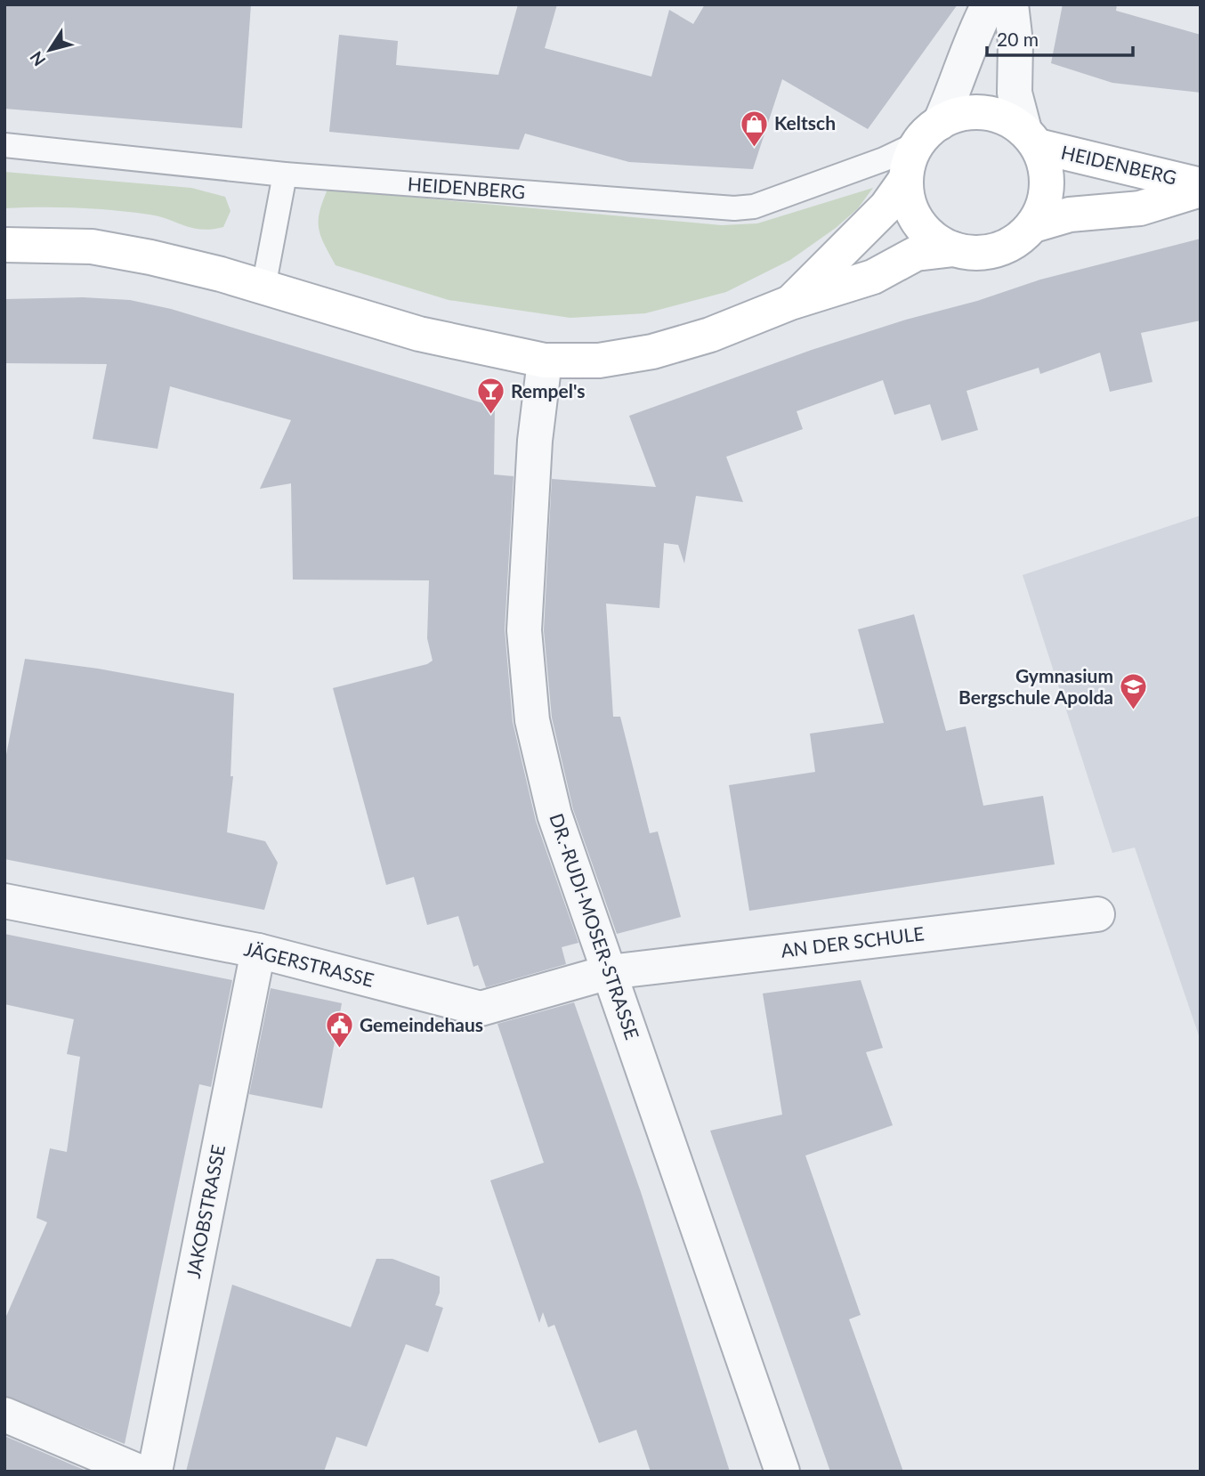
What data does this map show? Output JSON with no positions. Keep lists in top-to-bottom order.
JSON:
{
  "streets": {
    "main road": ["HEIDENBERG"],
    "street": [
      "DR.-RUDI-MOSER-STRASSE",
      "AN DER SCHULE",
      "JÄGERSTRASSE",
      "JAKOBSTRASSE"
    ]
  },
  "crossings": [
    ["DR.-RUDI-MOSER-STRASSE", "AN DER SCHULE"],
    ["DR.-RUDI-MOSER-STRASSE", "JÄGERSTRASSE"],
    ["AN DER SCHULE", "JÄGERSTRASSE"],
    ["JÄGERSTRASSE", "JAKOBSTRASSE"]
  ],
  "places": {
    "shop": ["Keltsch"],
    "bar": ["Rempel's"],
    "school or university": ["Gymnasium Bergschule Apolda"],
    "public building": ["Gemeindehaus"]
  },
  "scale_bar": "20 m",
  "north": "bottom left"
}
